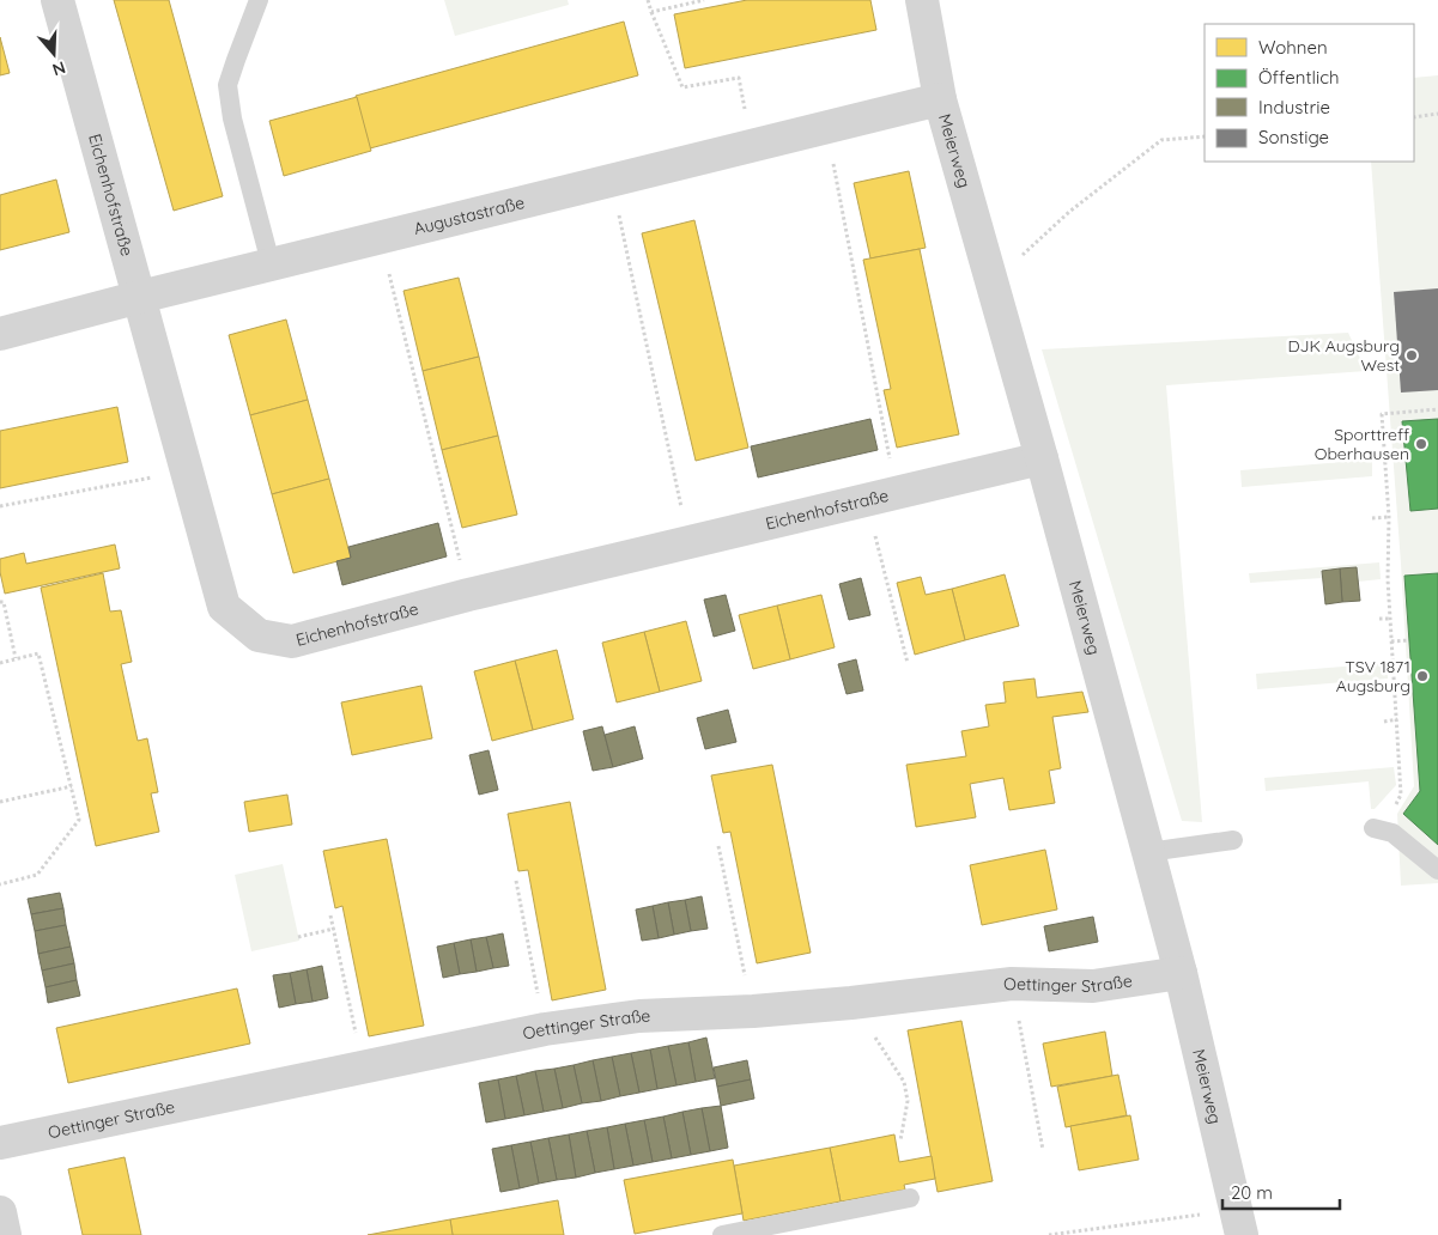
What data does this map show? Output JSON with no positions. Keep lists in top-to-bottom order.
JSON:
{
  "streets": {
    "street": [
      "Meierweg",
      "Eichenhofstraße",
      "Augustastraße",
      "Oettinger Straße"
    ]
  },
  "crossings": [
    ["Meierweg", "Eichenhofstraße"],
    ["Meierweg", "Augustastraße"],
    ["Meierweg", "Oettinger Straße"],
    ["Eichenhofstraße", "Augustastraße"]
  ],
  "places": ["DJK Augsburg West", "Sporttreff Oberhausen", "TSV 1871 Augsburg"],
  "legend": [
    "Wohnen",
    "Öffentlich",
    "Industrie",
    "Sonstige"
  ],
  "scale_bar": "20 m",
  "north": "bottom"
}
